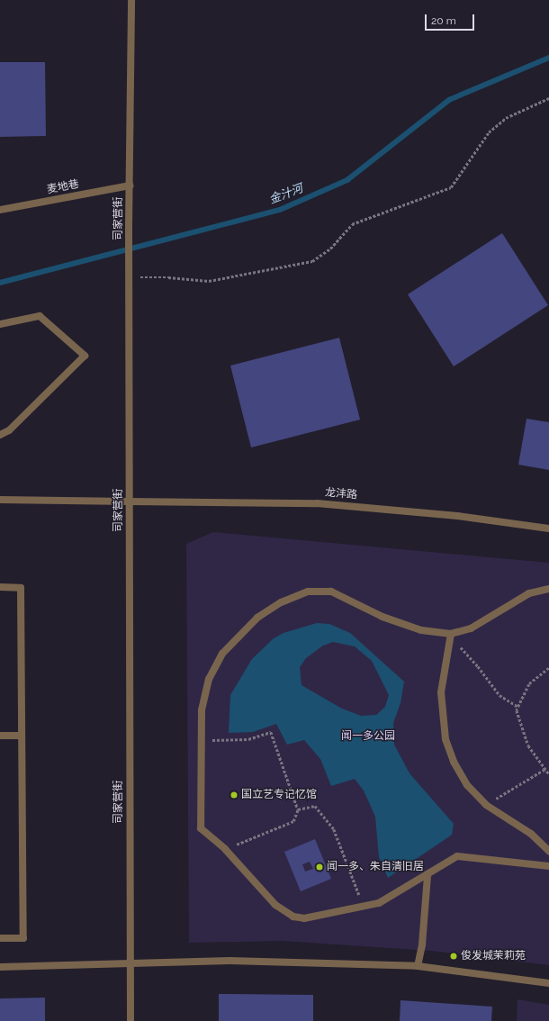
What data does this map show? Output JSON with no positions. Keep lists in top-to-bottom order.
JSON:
{
  "streets": {
    "street": ["麦地巷", "司家营街", "龙沣路"]
  },
  "crossings": [
    ["麦地巷", "司家营街"],
    ["司家营街", "龙沣路"]
  ],
  "water": ["金汁河"],
  "parks": ["闻一多公园"],
  "places": ["国立艺专记忆馆", "闻一多、朱自清旧居", "俊发城茉莉苑"],
  "scale_bar": "20 m"
}
